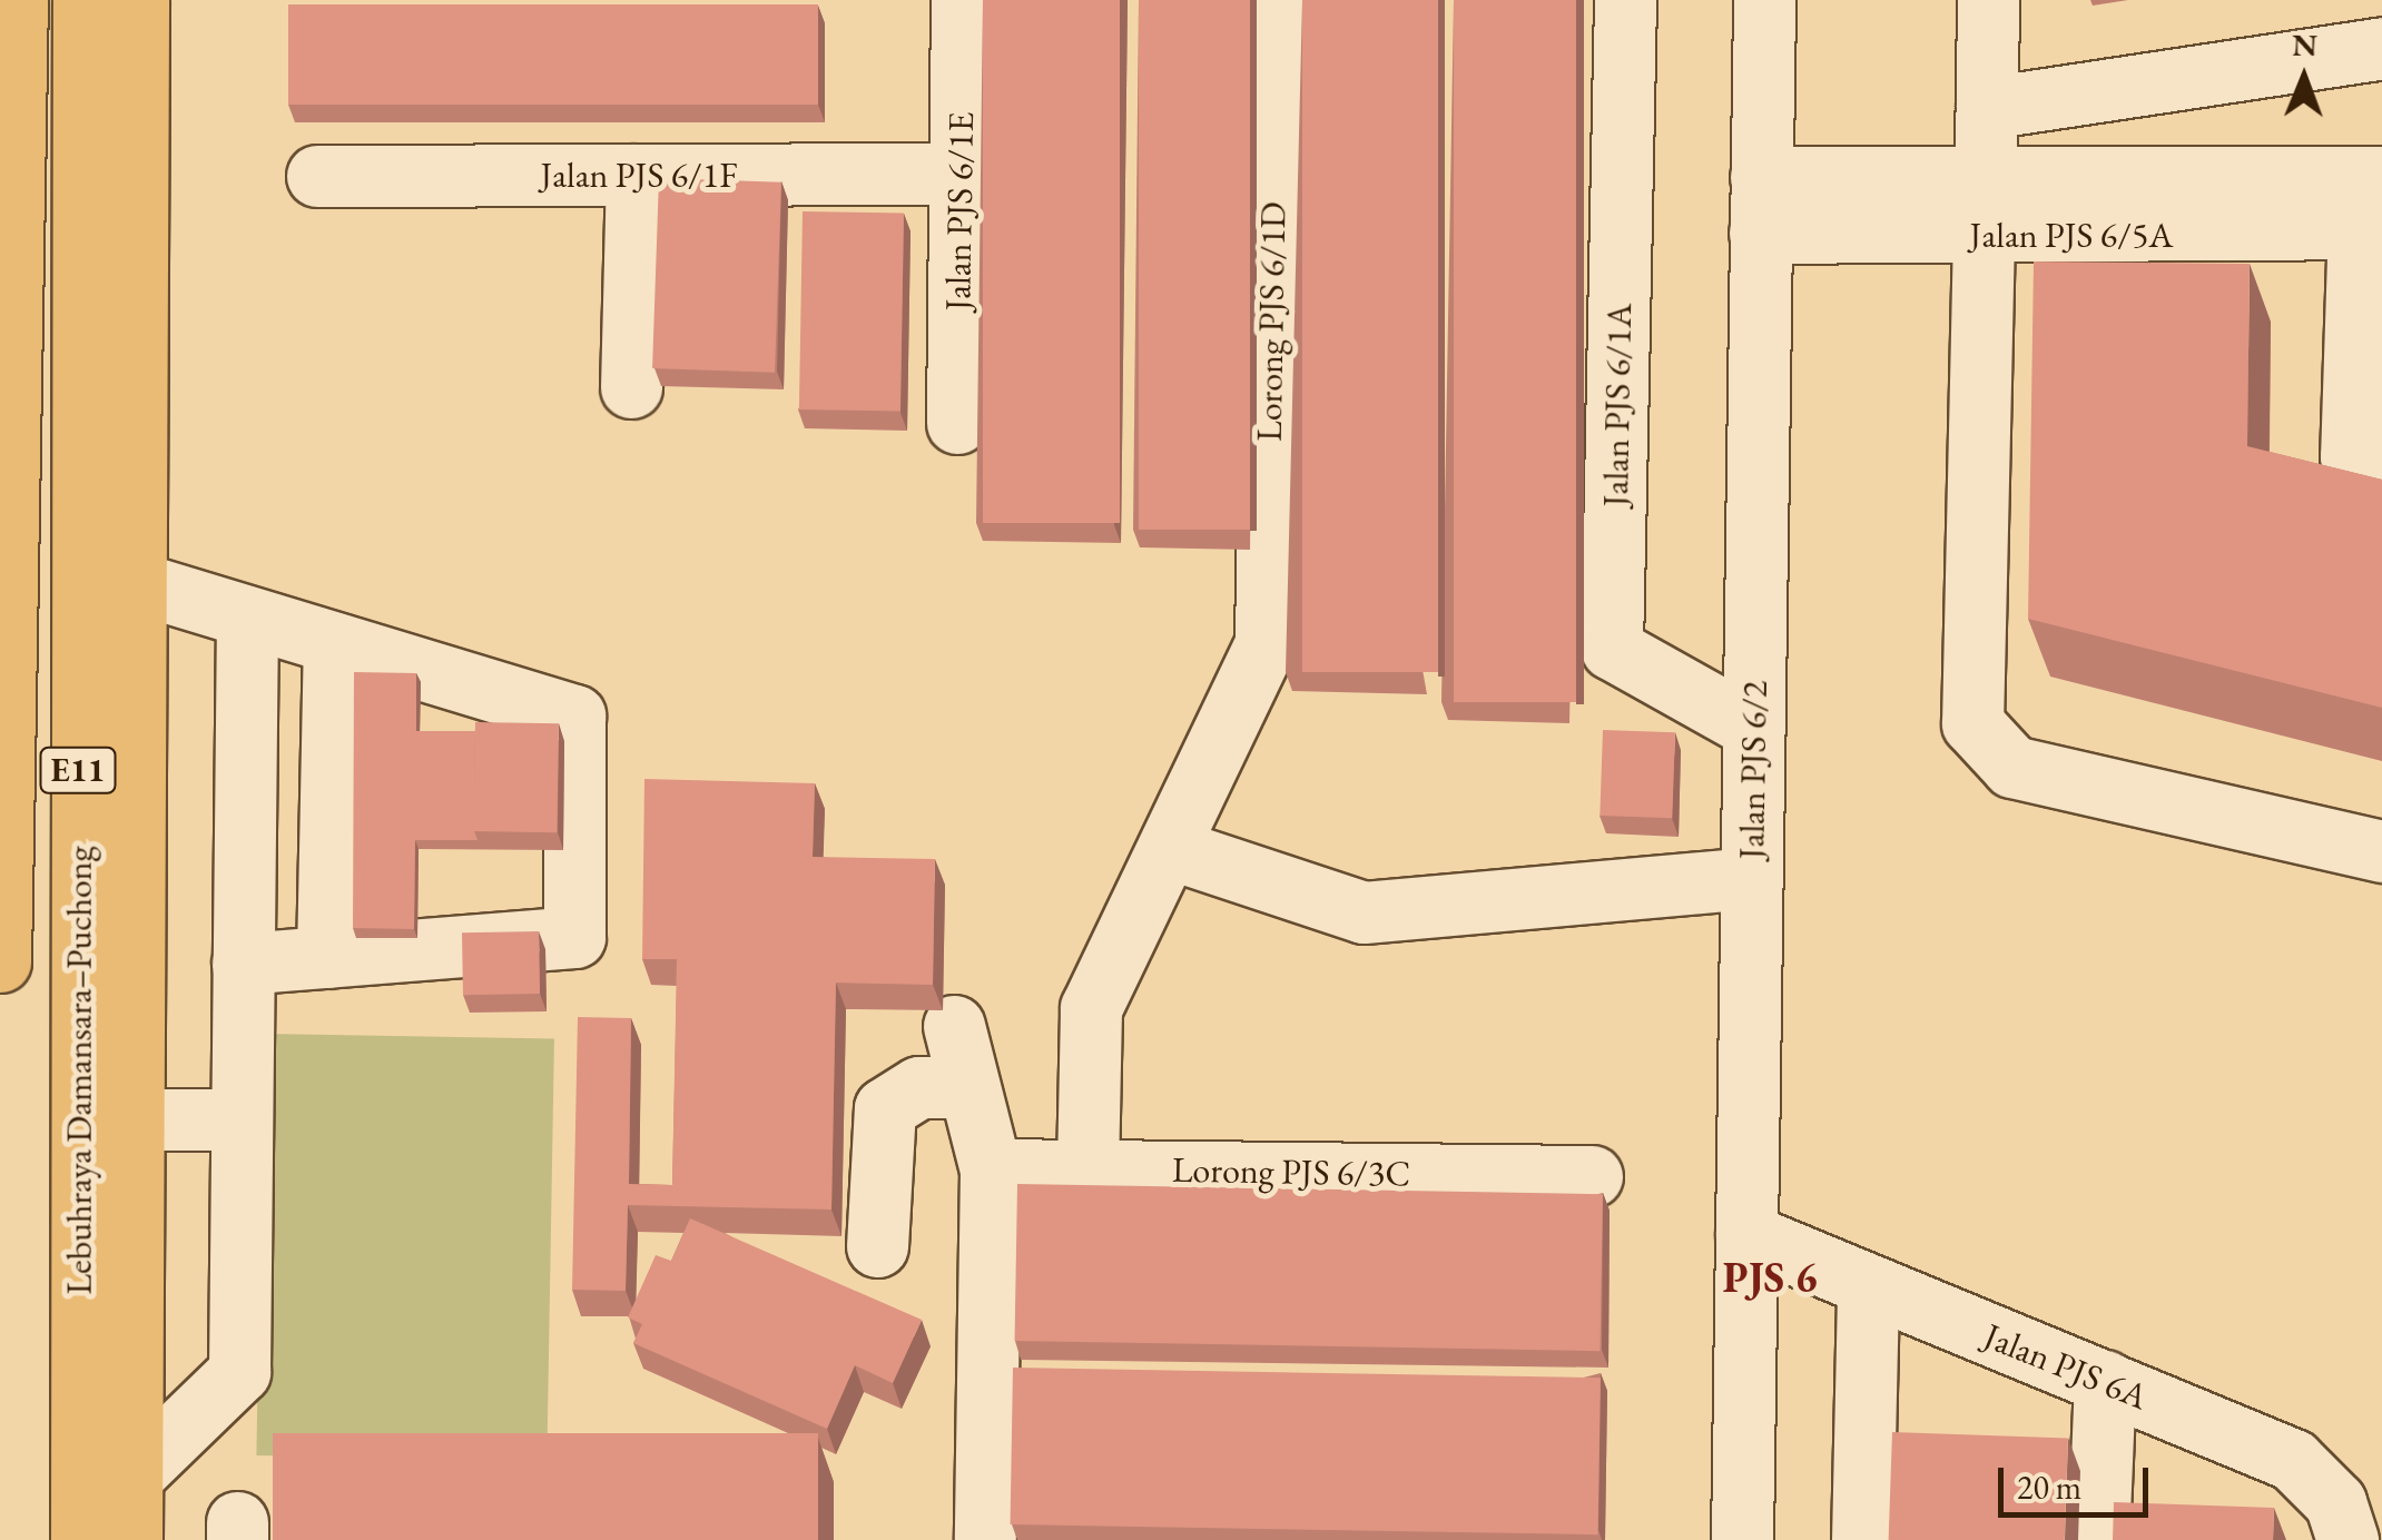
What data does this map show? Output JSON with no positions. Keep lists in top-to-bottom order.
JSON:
{
  "streets": {
    "highway": ["E11", "Lebuhraya Damansara–Puchong"],
    "street": [
      "Jalan PJS 6/1F",
      "Jalan PJS 6/1E",
      "Jalan PJS 6/5A",
      "Lorong PJS 6/1D",
      "Jalan PJS 6/1A",
      "Jalan PJS 6/2",
      "Lorong PJS 6/3C",
      "Jalan PJS 6A"
    ]
  },
  "crossings": [
    ["Jalan PJS 6/1F", "Jalan PJS 6/1E"],
    ["Jalan PJS 6/5A", "Jalan PJS 6/2"],
    ["Jalan PJS 6/1A", "Jalan PJS 6/2"],
    ["Jalan PJS 6/2", "Jalan PJS 6A"]
  ],
  "districts": ["PJS 6"],
  "scale_bar": "20 m",
  "north": "top"
}
